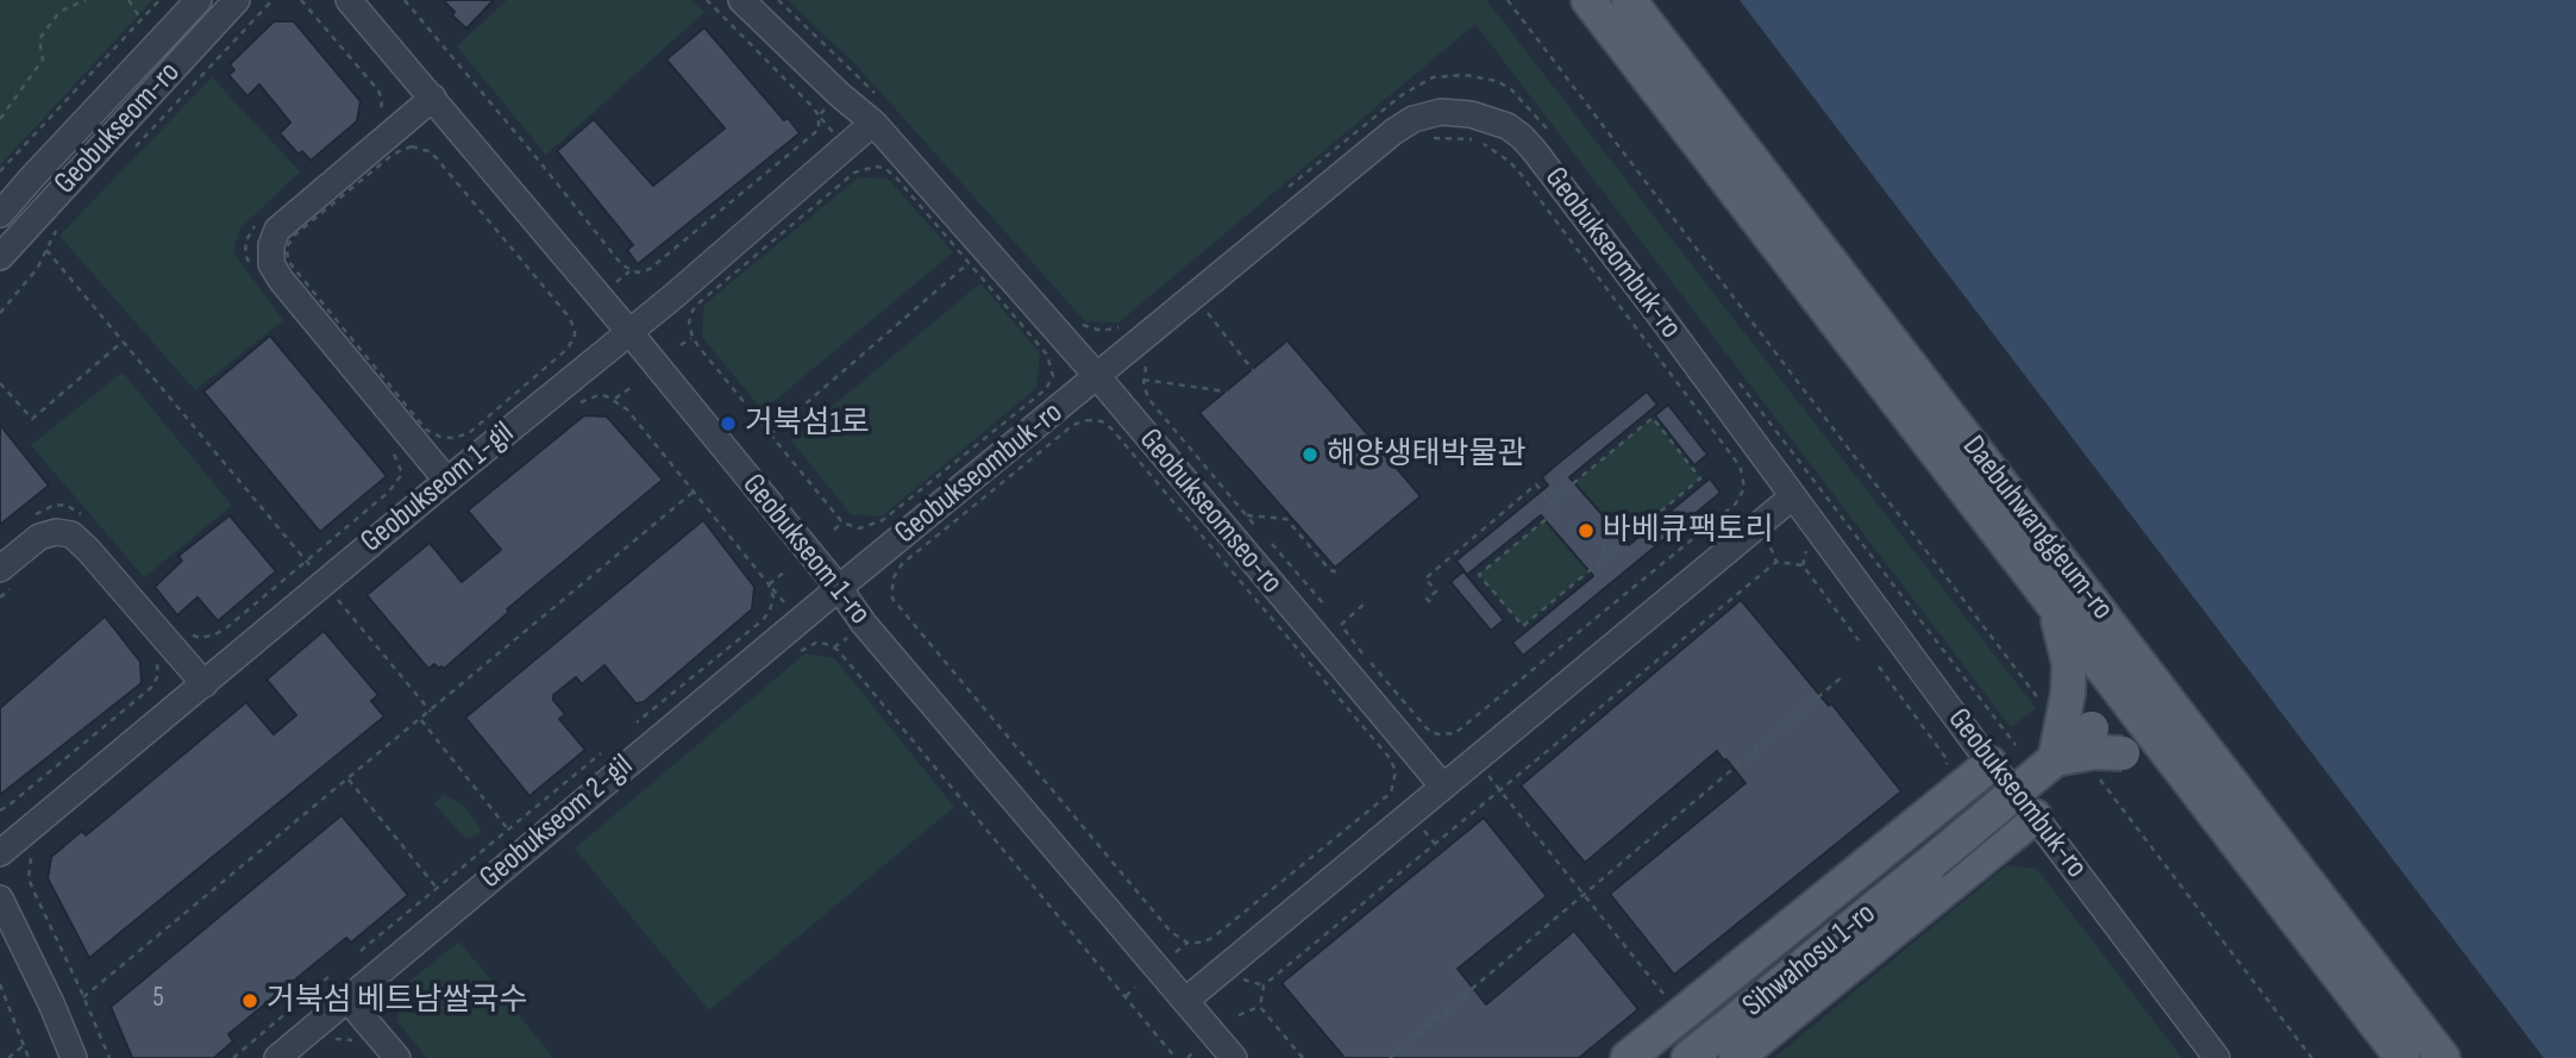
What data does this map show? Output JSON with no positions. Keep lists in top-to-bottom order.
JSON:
{
  "streets": {
    "main road": ["Daebuhwanggeum-ro", "Sihwahosu 1-ro"],
    "street": [
      "Geobukseom-ro",
      "Geobukseombuk-ro",
      "Geobukseom 1-gil",
      "Geobukseomseo-ro",
      "Geobukseom 1-ro",
      "Geobukseom 2-gil"
    ]
  },
  "crossings": [
    ["Geobukseombuk-ro", "Geobukseomseo-ro"],
    ["Geobukseombuk-ro", "Geobukseom 1-ro"],
    ["Geobukseombuk-ro", "Geobukseom 2-gil"],
    ["Geobukseom 1-gil", "Geobukseomseo-ro"],
    ["Geobukseom 1-gil", "Geobukseom 1-ro"],
    ["Daebuhwanggeum-ro", "Sihwahosu 1-ro"],
    ["Geobukseom 1-ro", "Geobukseom 2-gil"]
  ],
  "places": [
    "거북섬1로",
    "해양생태박물관",
    "바베큐팩토리",
    "거북섬 베트남쌀국수"
  ],
  "house_numbers": ["5"]
}
